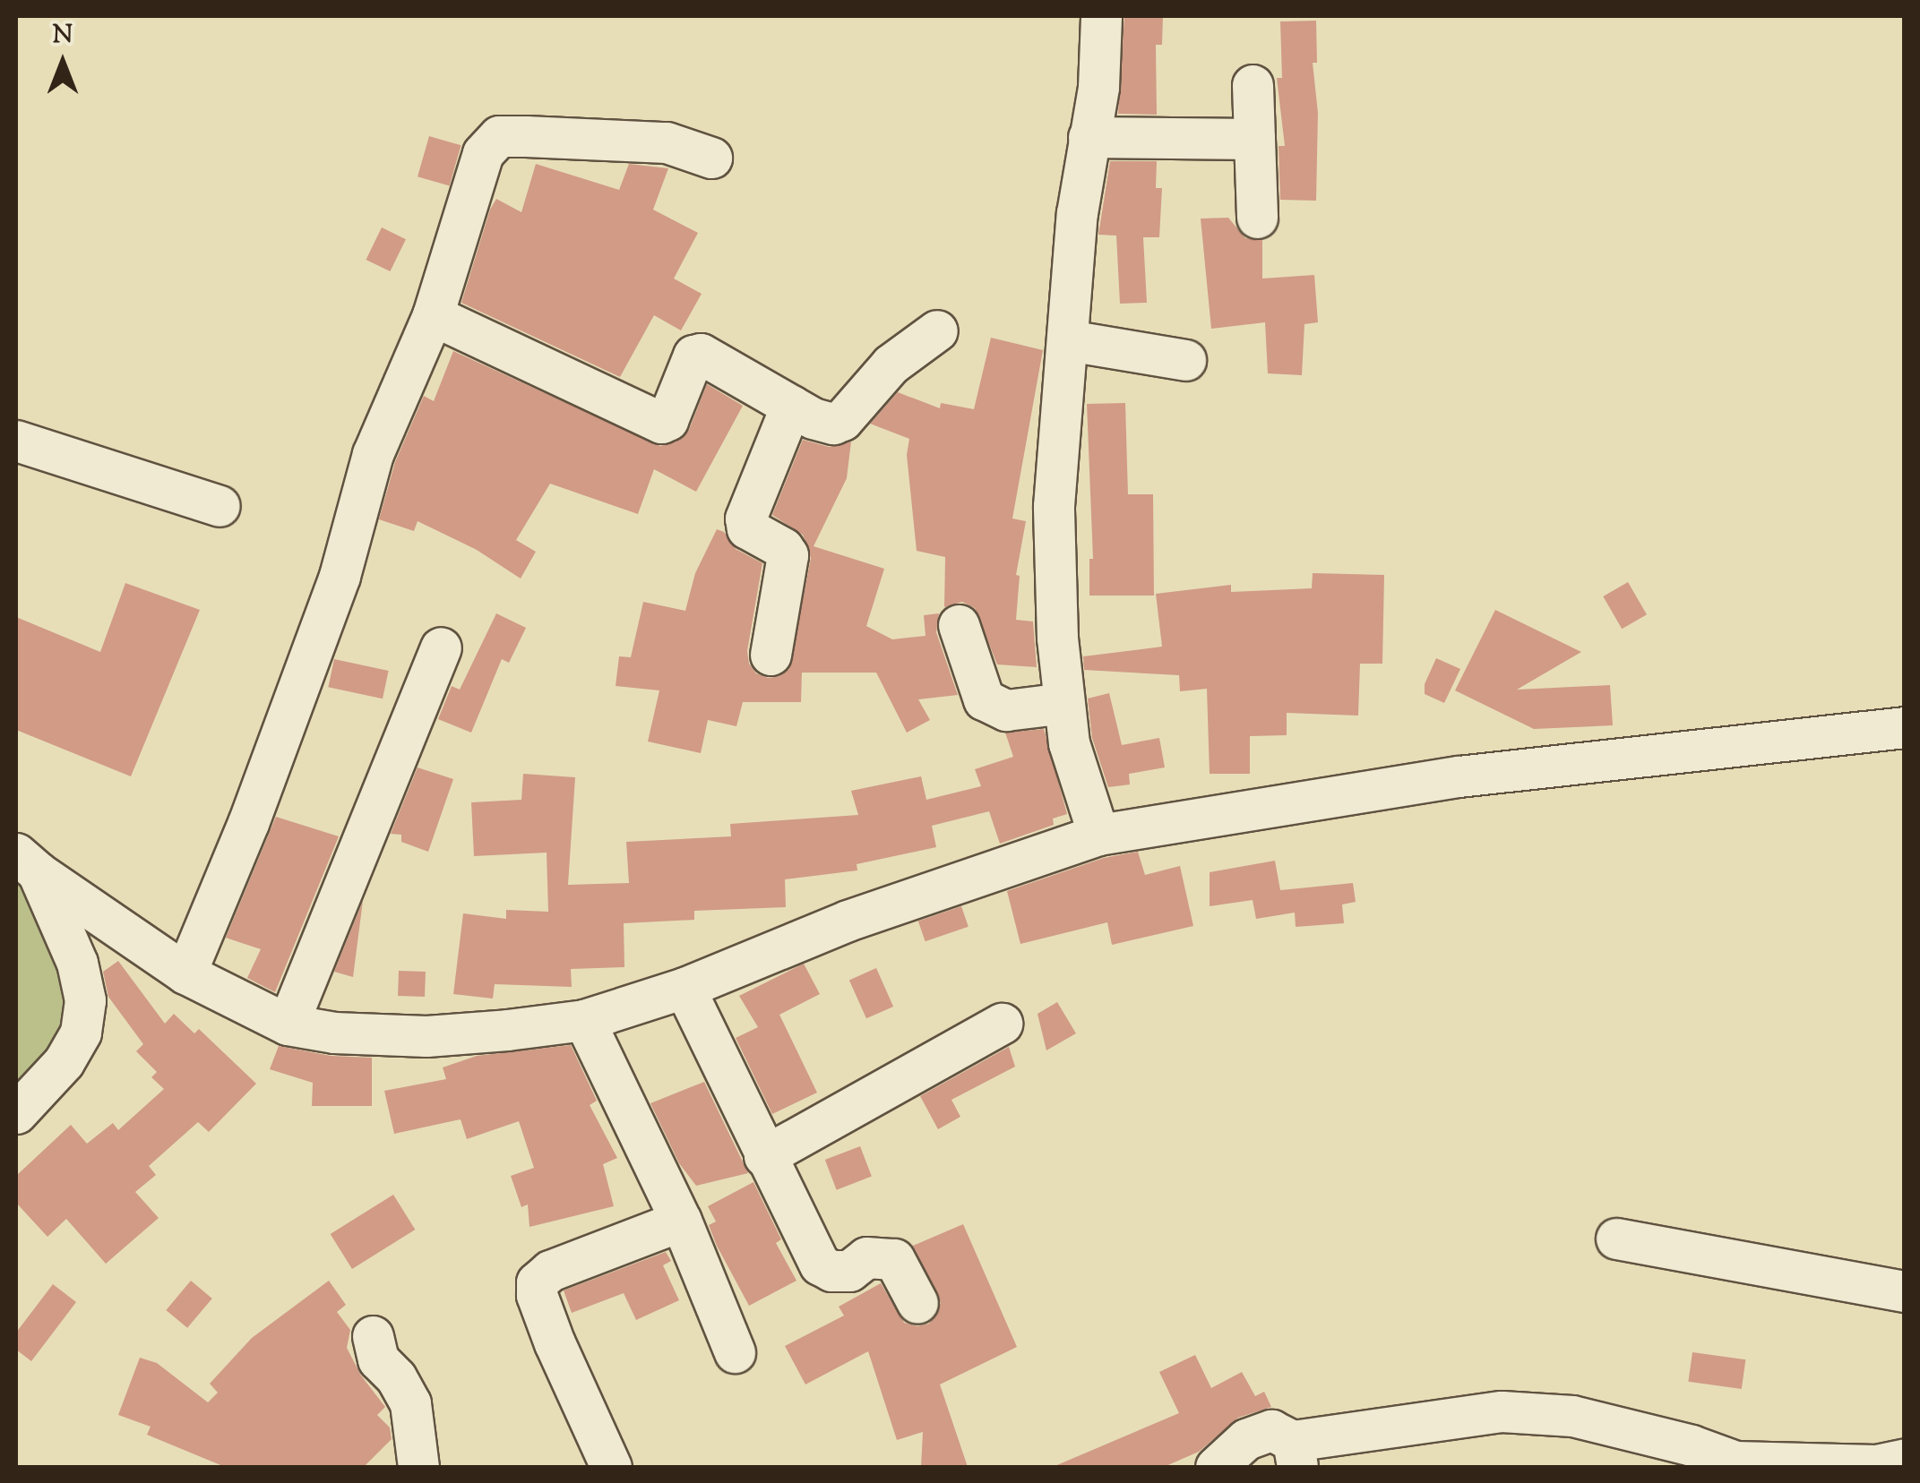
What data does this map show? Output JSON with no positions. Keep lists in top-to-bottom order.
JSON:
{
  "north": "top"
}
